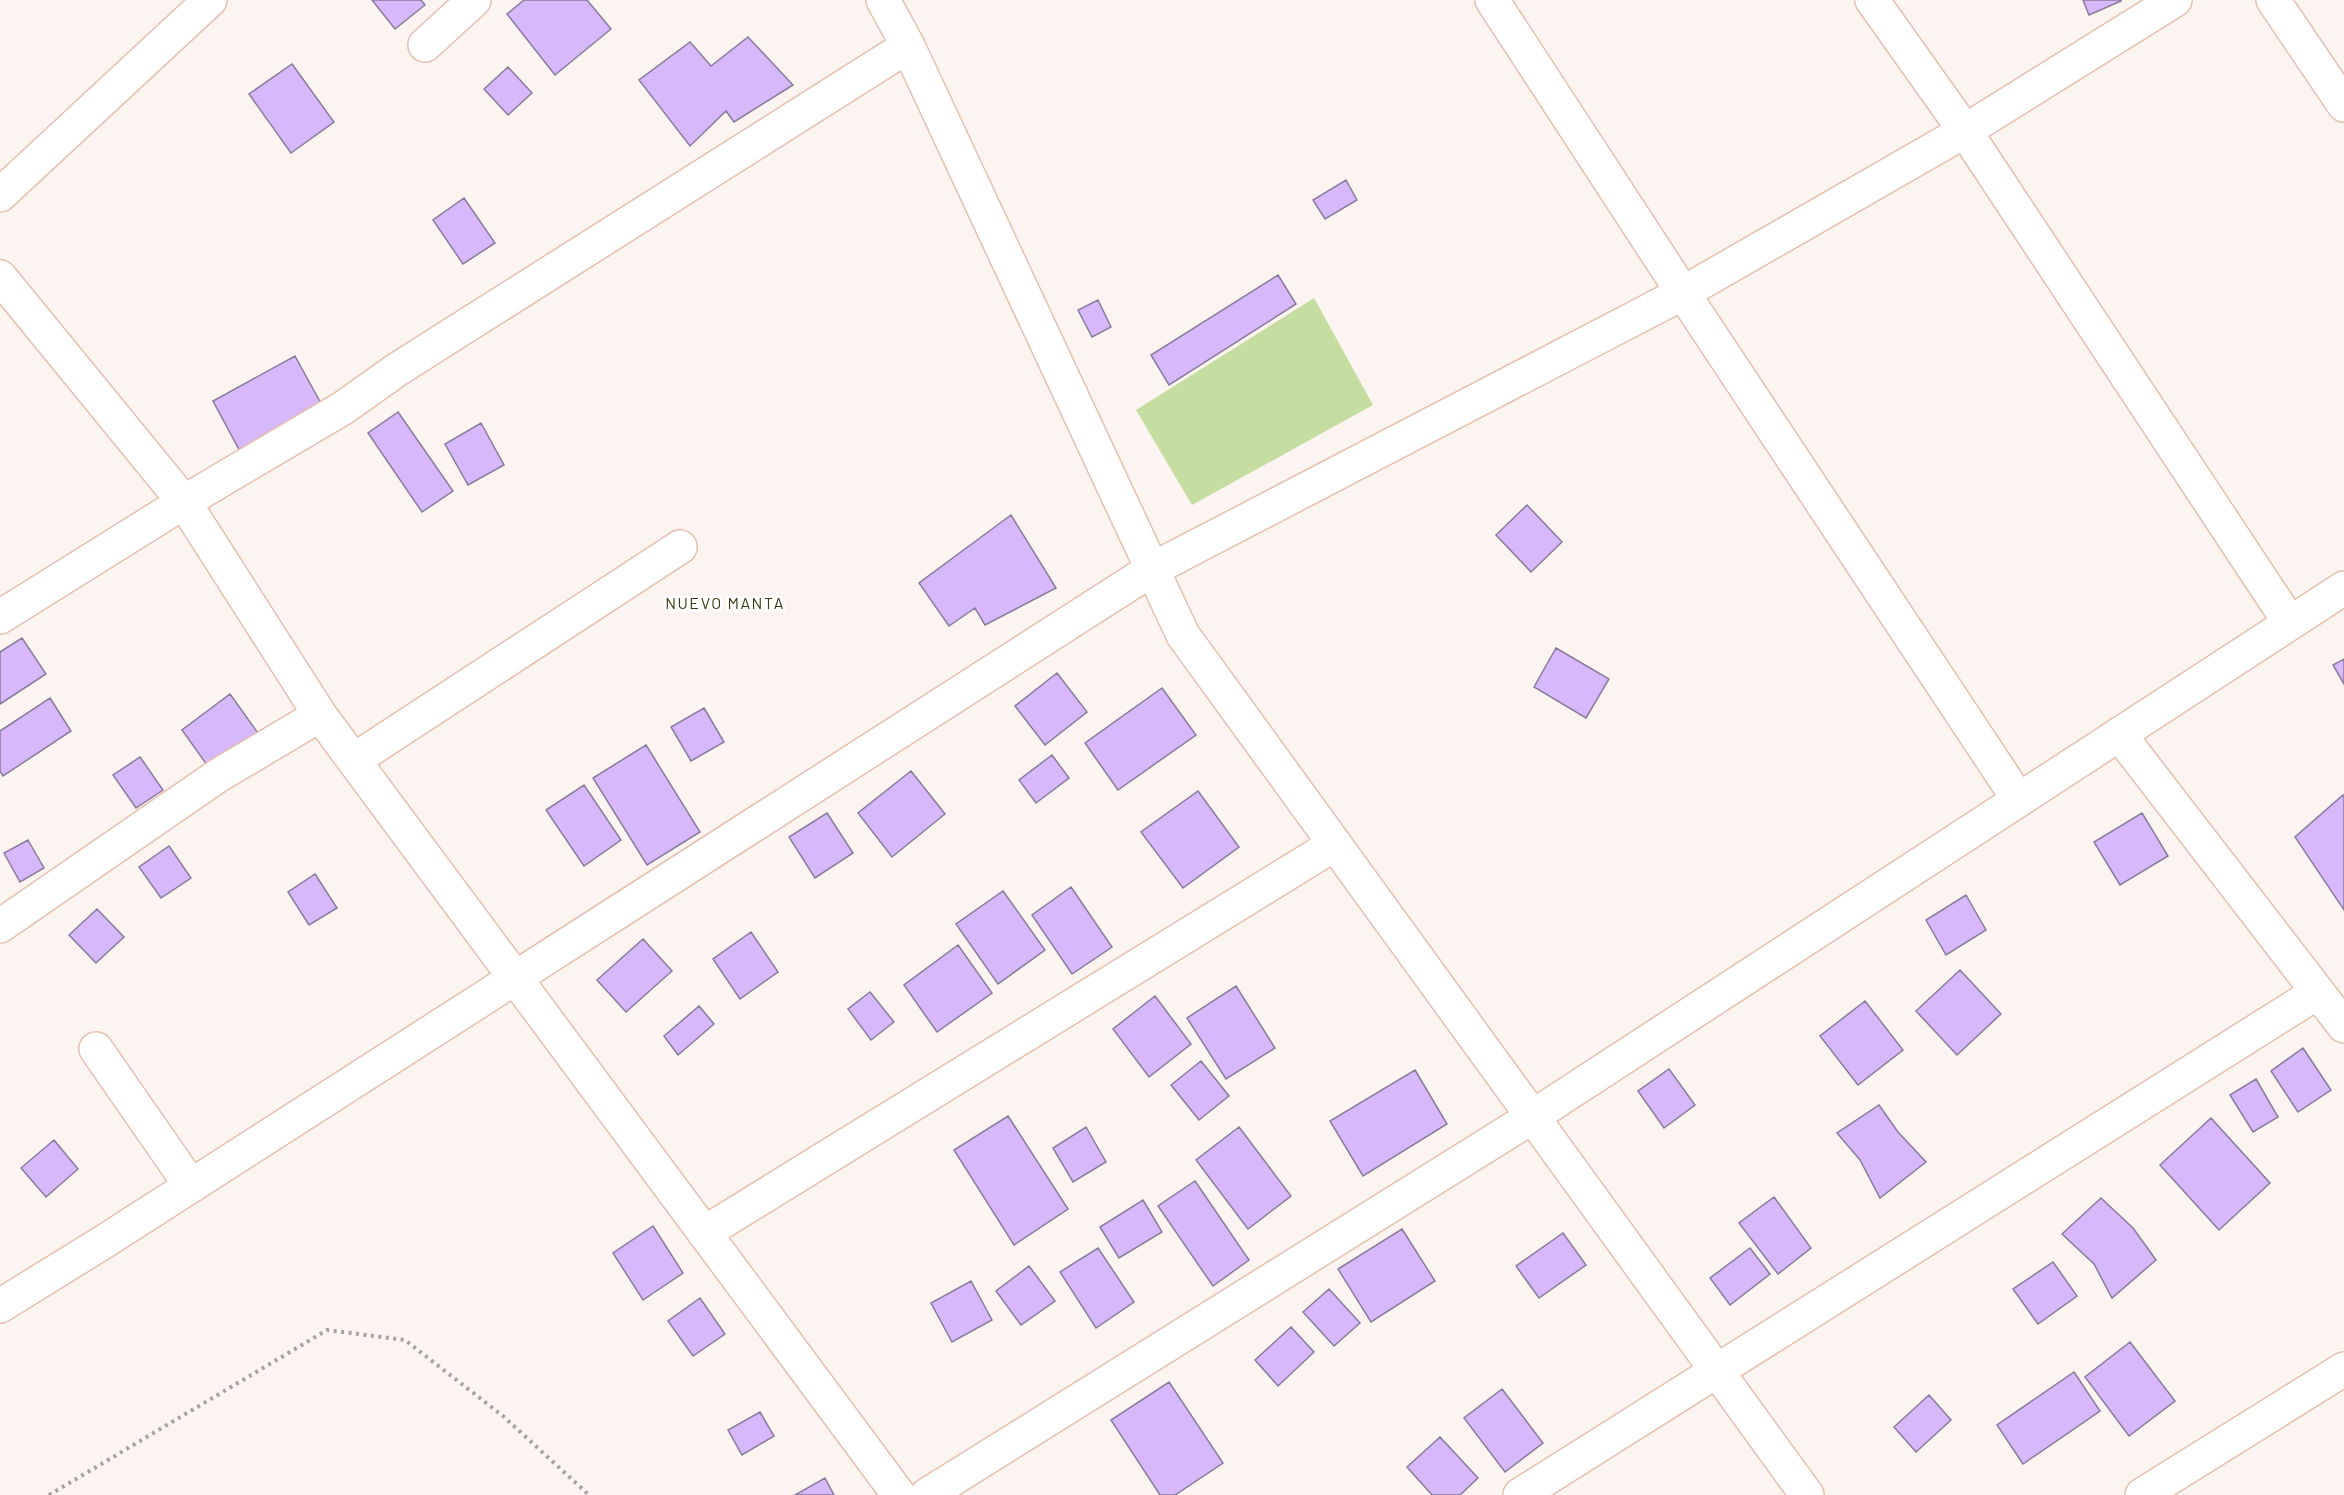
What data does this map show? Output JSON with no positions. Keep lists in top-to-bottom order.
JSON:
{
  "districts": ["NUEVO MANTA"]
}
